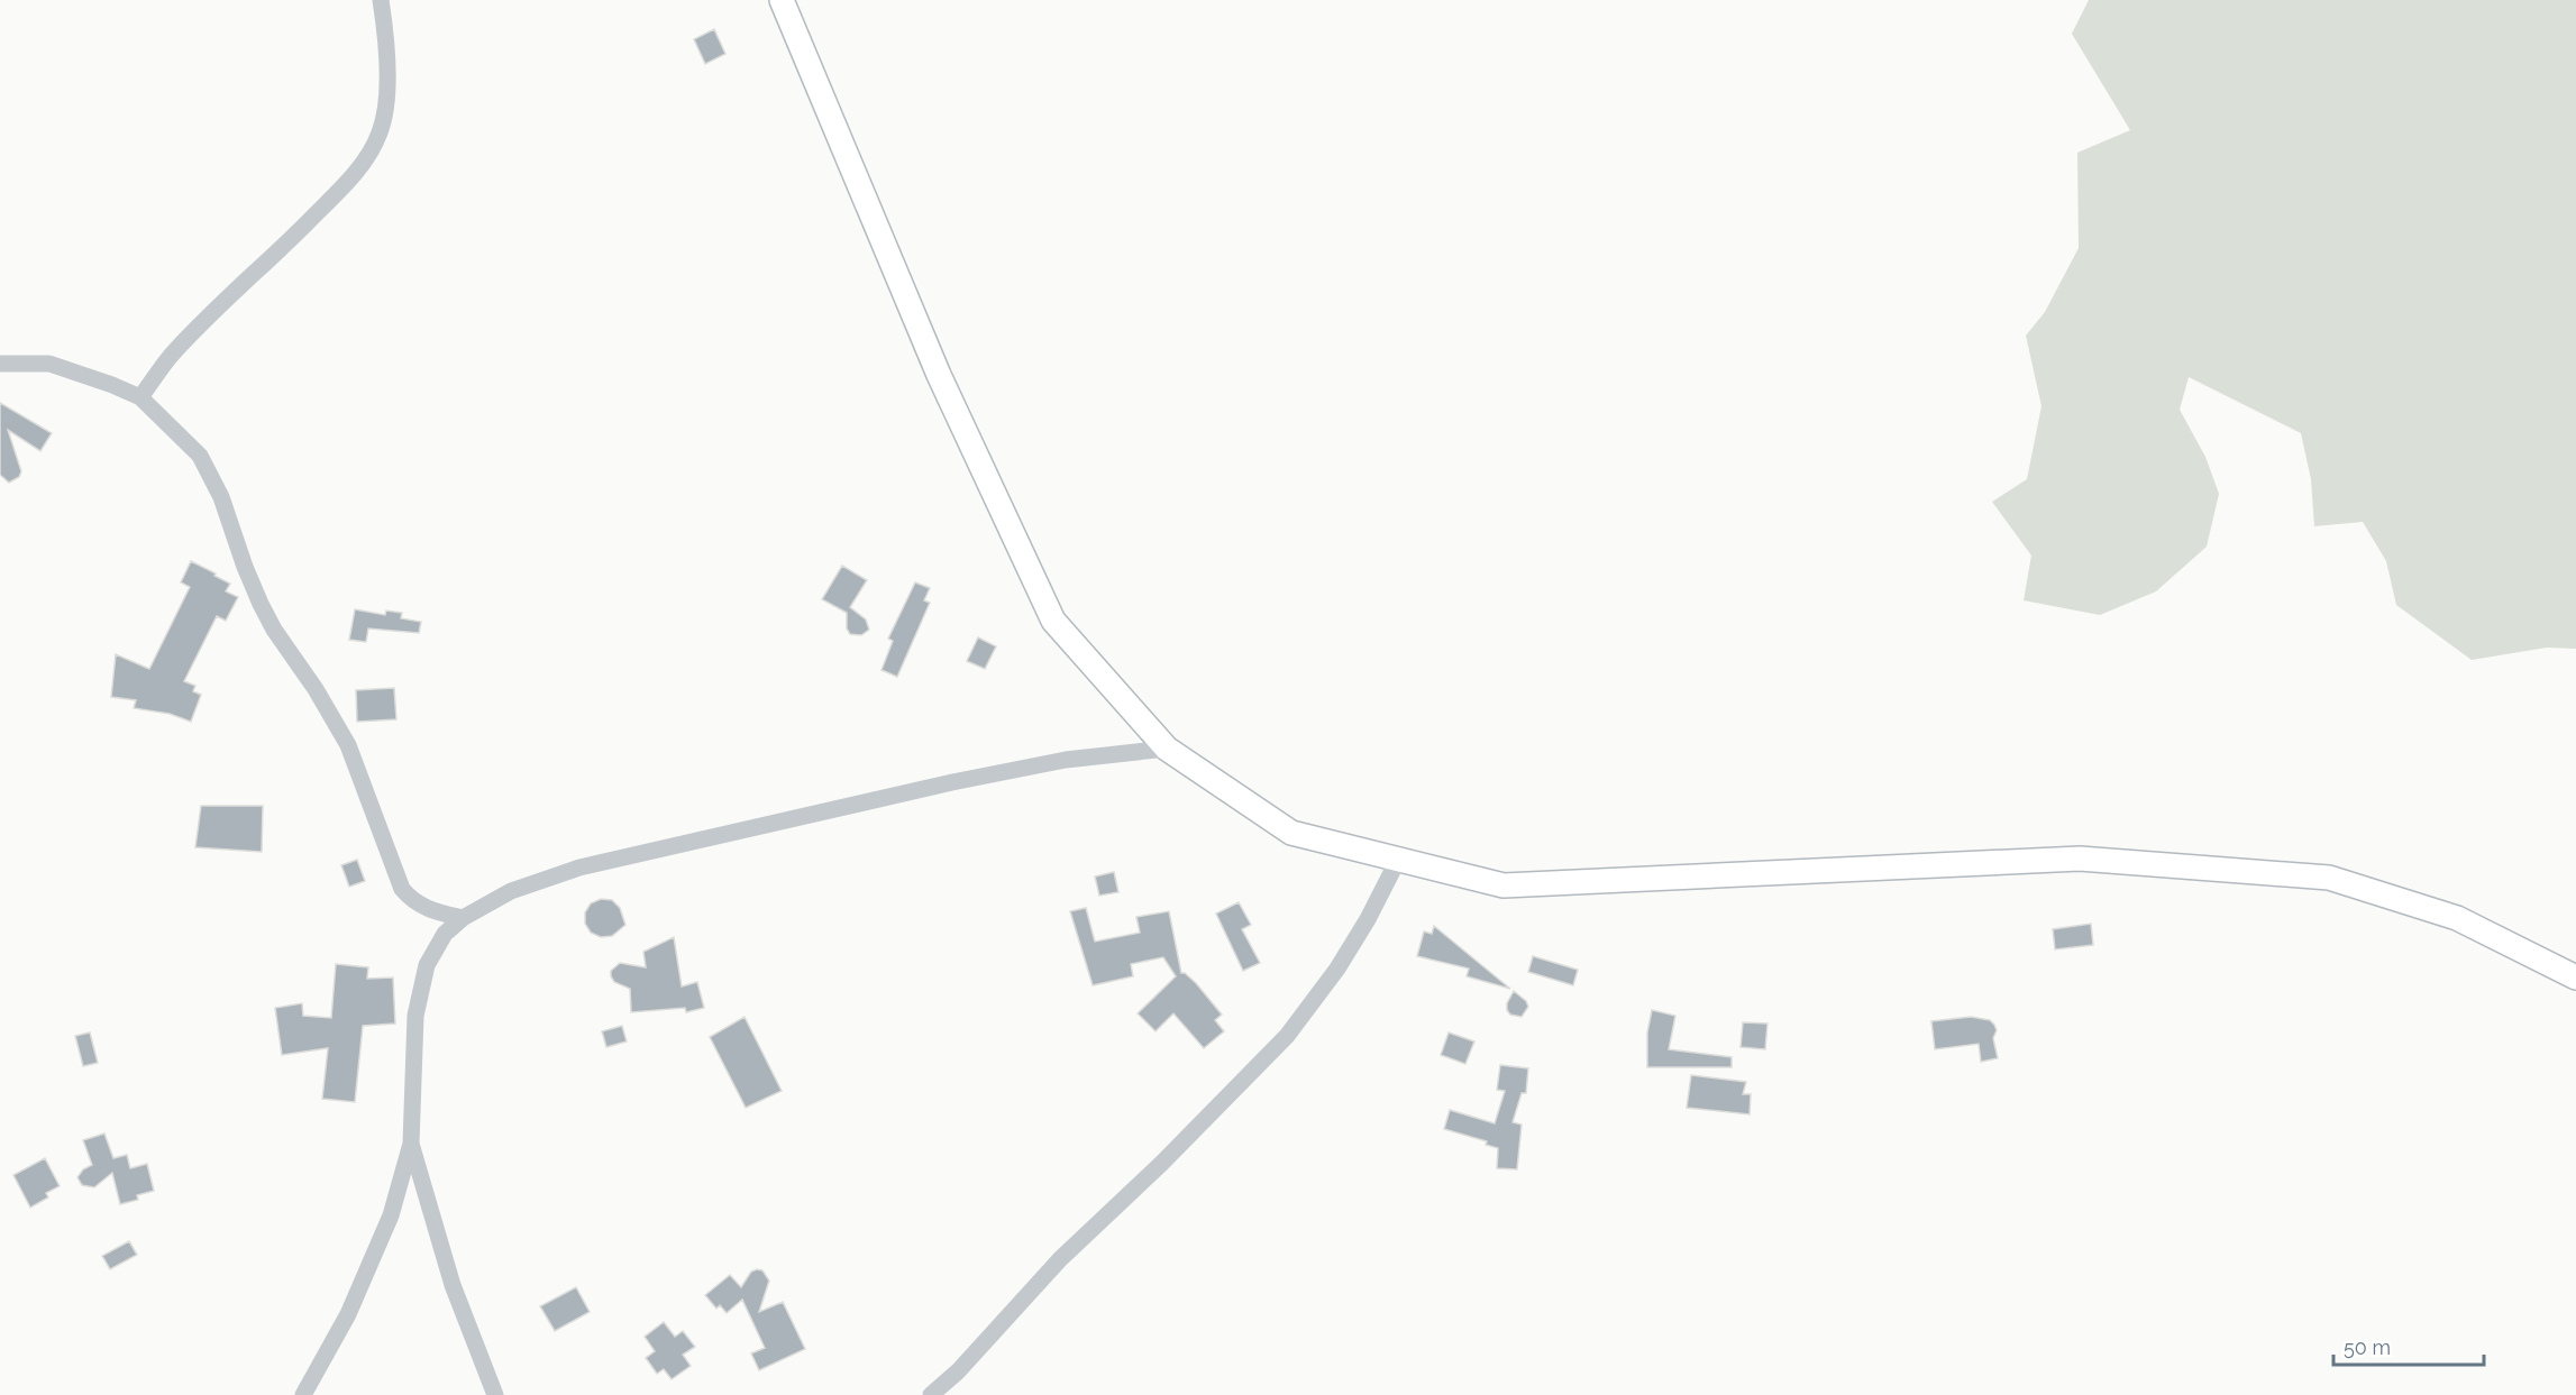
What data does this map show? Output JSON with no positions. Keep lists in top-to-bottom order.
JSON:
{
  "scale_bar": "50 m"
}
